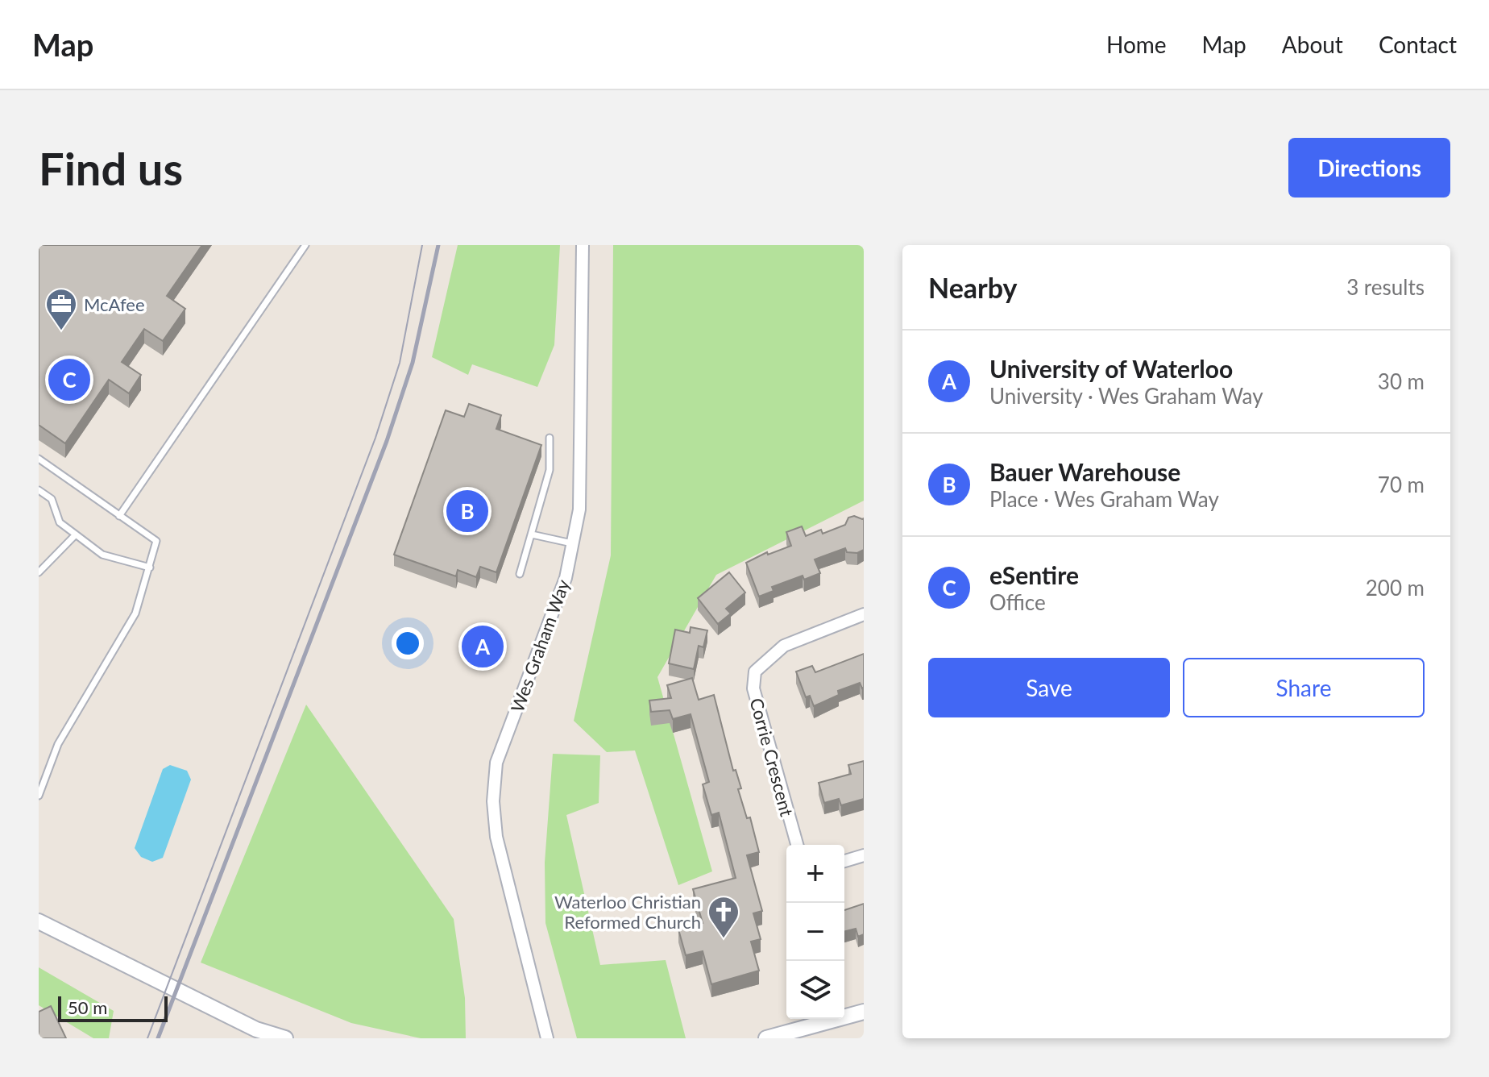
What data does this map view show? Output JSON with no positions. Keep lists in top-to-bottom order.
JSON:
{
  "streets": {
    "street": ["Wes Graham Way", "Corrie Crescent"]
  },
  "places": {
    "office": ["McAfee"],
    "church": ["Waterloo Christian Reformed Church"]
  },
  "scale_bar": "50 m",
  "page": {
    "header": "Map",
    "nav": [
      "Home",
      "Map",
      "About",
      "Contact"
    ],
    "buttons": [
      "Directions",
      ["Save", "Share"]
    ],
    "title": "Find us",
    "heading": ["Nearby", "3 results"],
    "list": [
      {
        "mark": "A",
        "name": "University of Waterloo",
        "note": "University · Wes Graham Way",
        "value": "30 m"
      },
      {
        "mark": "B",
        "name": "Bauer Warehouse",
        "note": "Place · Wes Graham Way",
        "value": "70 m"
      },
      {
        "mark": "C",
        "name": "eSentire",
        "note": "Office",
        "value": "200 m"
      }
    ],
    "pins": ["C", "B", "A"],
    "map_buttons": ["+", "−"],
    "scale": "50 m"
  }
}
